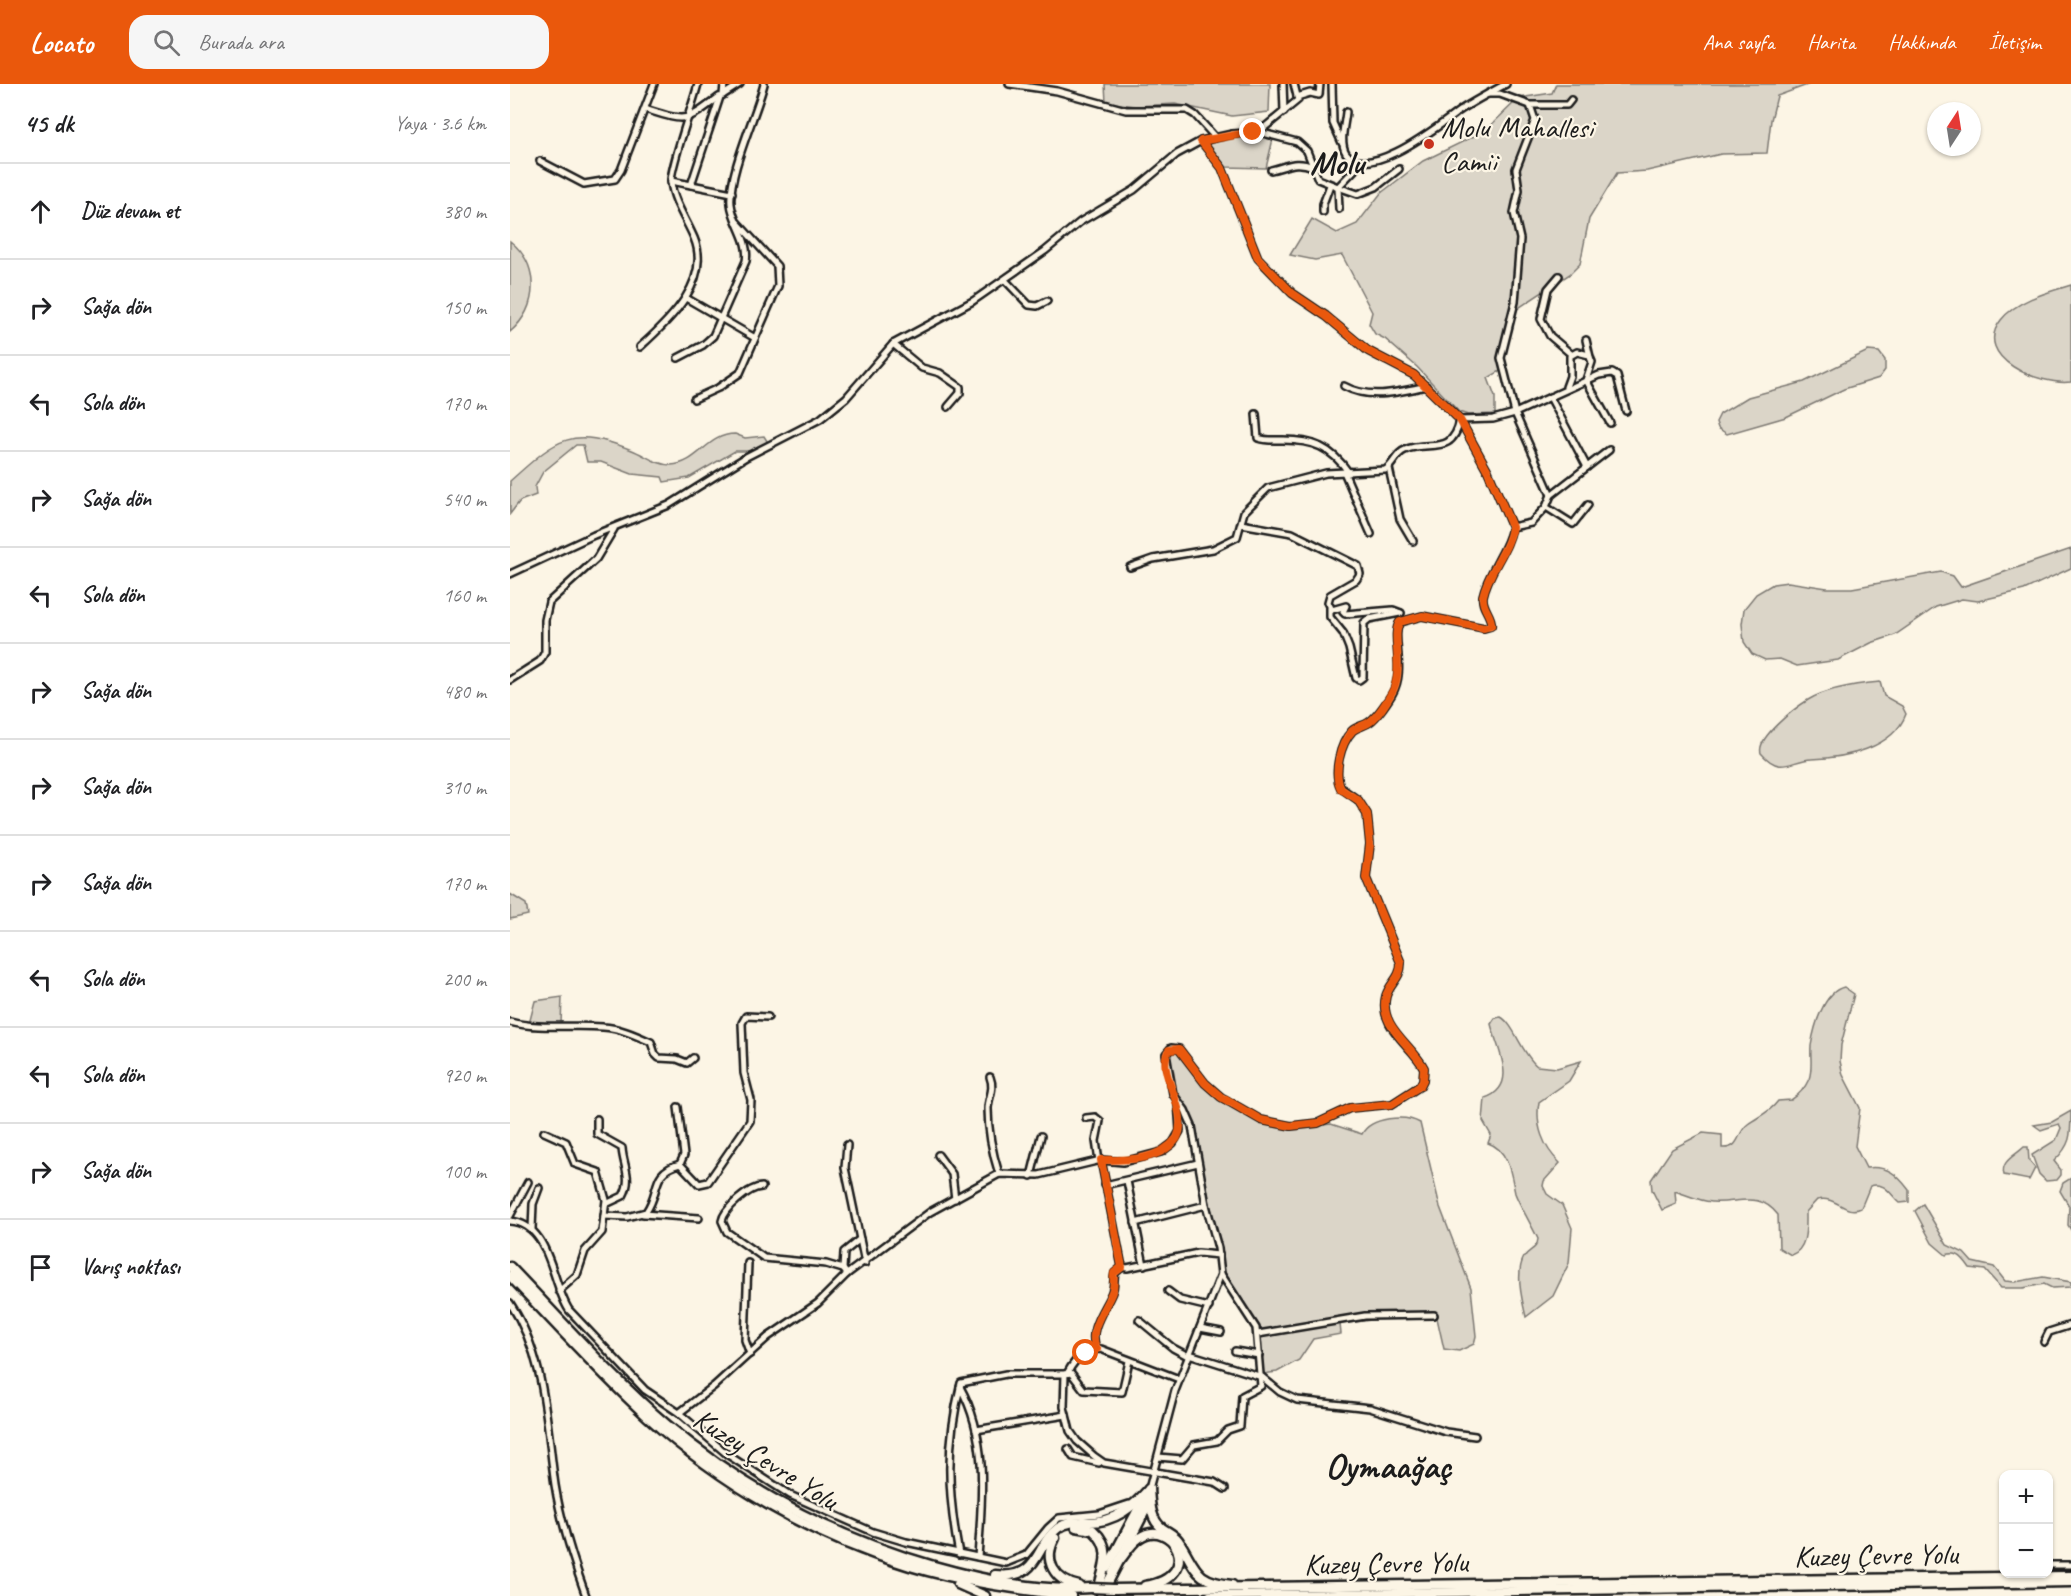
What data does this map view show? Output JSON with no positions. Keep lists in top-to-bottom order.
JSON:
{
  "streets": {
    "highway": ["Kuzey Çevre Yolu"]
  },
  "districts": ["Molu", "Oymaağaç"],
  "places": ["Molu Mahallesi Camii"],
  "north": "top",
  "page": {
    "header": "Locato",
    "search": "Burada ara",
    "nav": [
      "Ana sayfa",
      "Harita",
      "Hakkında",
      "İletişim"
    ],
    "heading": ["45 dk", "Yaya · 3.6 km"],
    "list": [
      ["Düz devam et", "380 m"],
      ["Sağa dön", "150 m"],
      ["Sola dön", "170 m"],
      ["Sağa dön", "540 m"],
      ["Sola dön", "160 m"],
      ["Sağa dön", "480 m"],
      ["Sağa dön", "310 m"],
      ["Sağa dön", "170 m"],
      ["Sola dön", "200 m"],
      ["Sola dön", "920 m"],
      ["Sağa dön", "100 m"],
      "Varış noktası"
    ],
    "map_buttons": ["+", "−"]
  }
}
